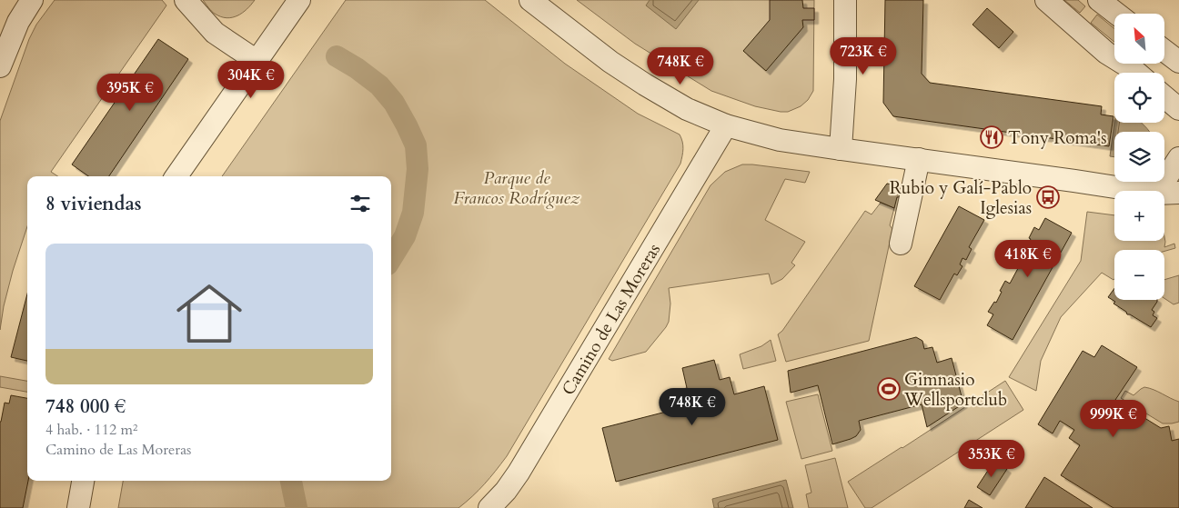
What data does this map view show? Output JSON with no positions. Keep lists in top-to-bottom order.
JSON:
{
  "streets": {
    "street": ["Camino de Las Moreras"]
  },
  "parks": ["Parque de Francos Rodríguez"],
  "places": {
    "restaurant": ["Tony Roma's"],
    "bus stop": ["Rubio y Galí-Pablo Iglesias"],
    "sports": ["Gimnasio Wellsportclub"]
  },
  "north": "top left",
  "page": {
    "map_buttons": ["+", "−"],
    "price": [
      "723K €",
      "748K €",
      "304K €",
      "395K €",
      "418K €",
      "748K €",
      "999K €",
      "353K €"
    ],
    "heading": "8 viviendas",
    "list": [
      {
        "name": "748 000 €",
        "note": "4 hab. · 112 m² · Camino de Las Moreras"
      }
    ]
  }
}
